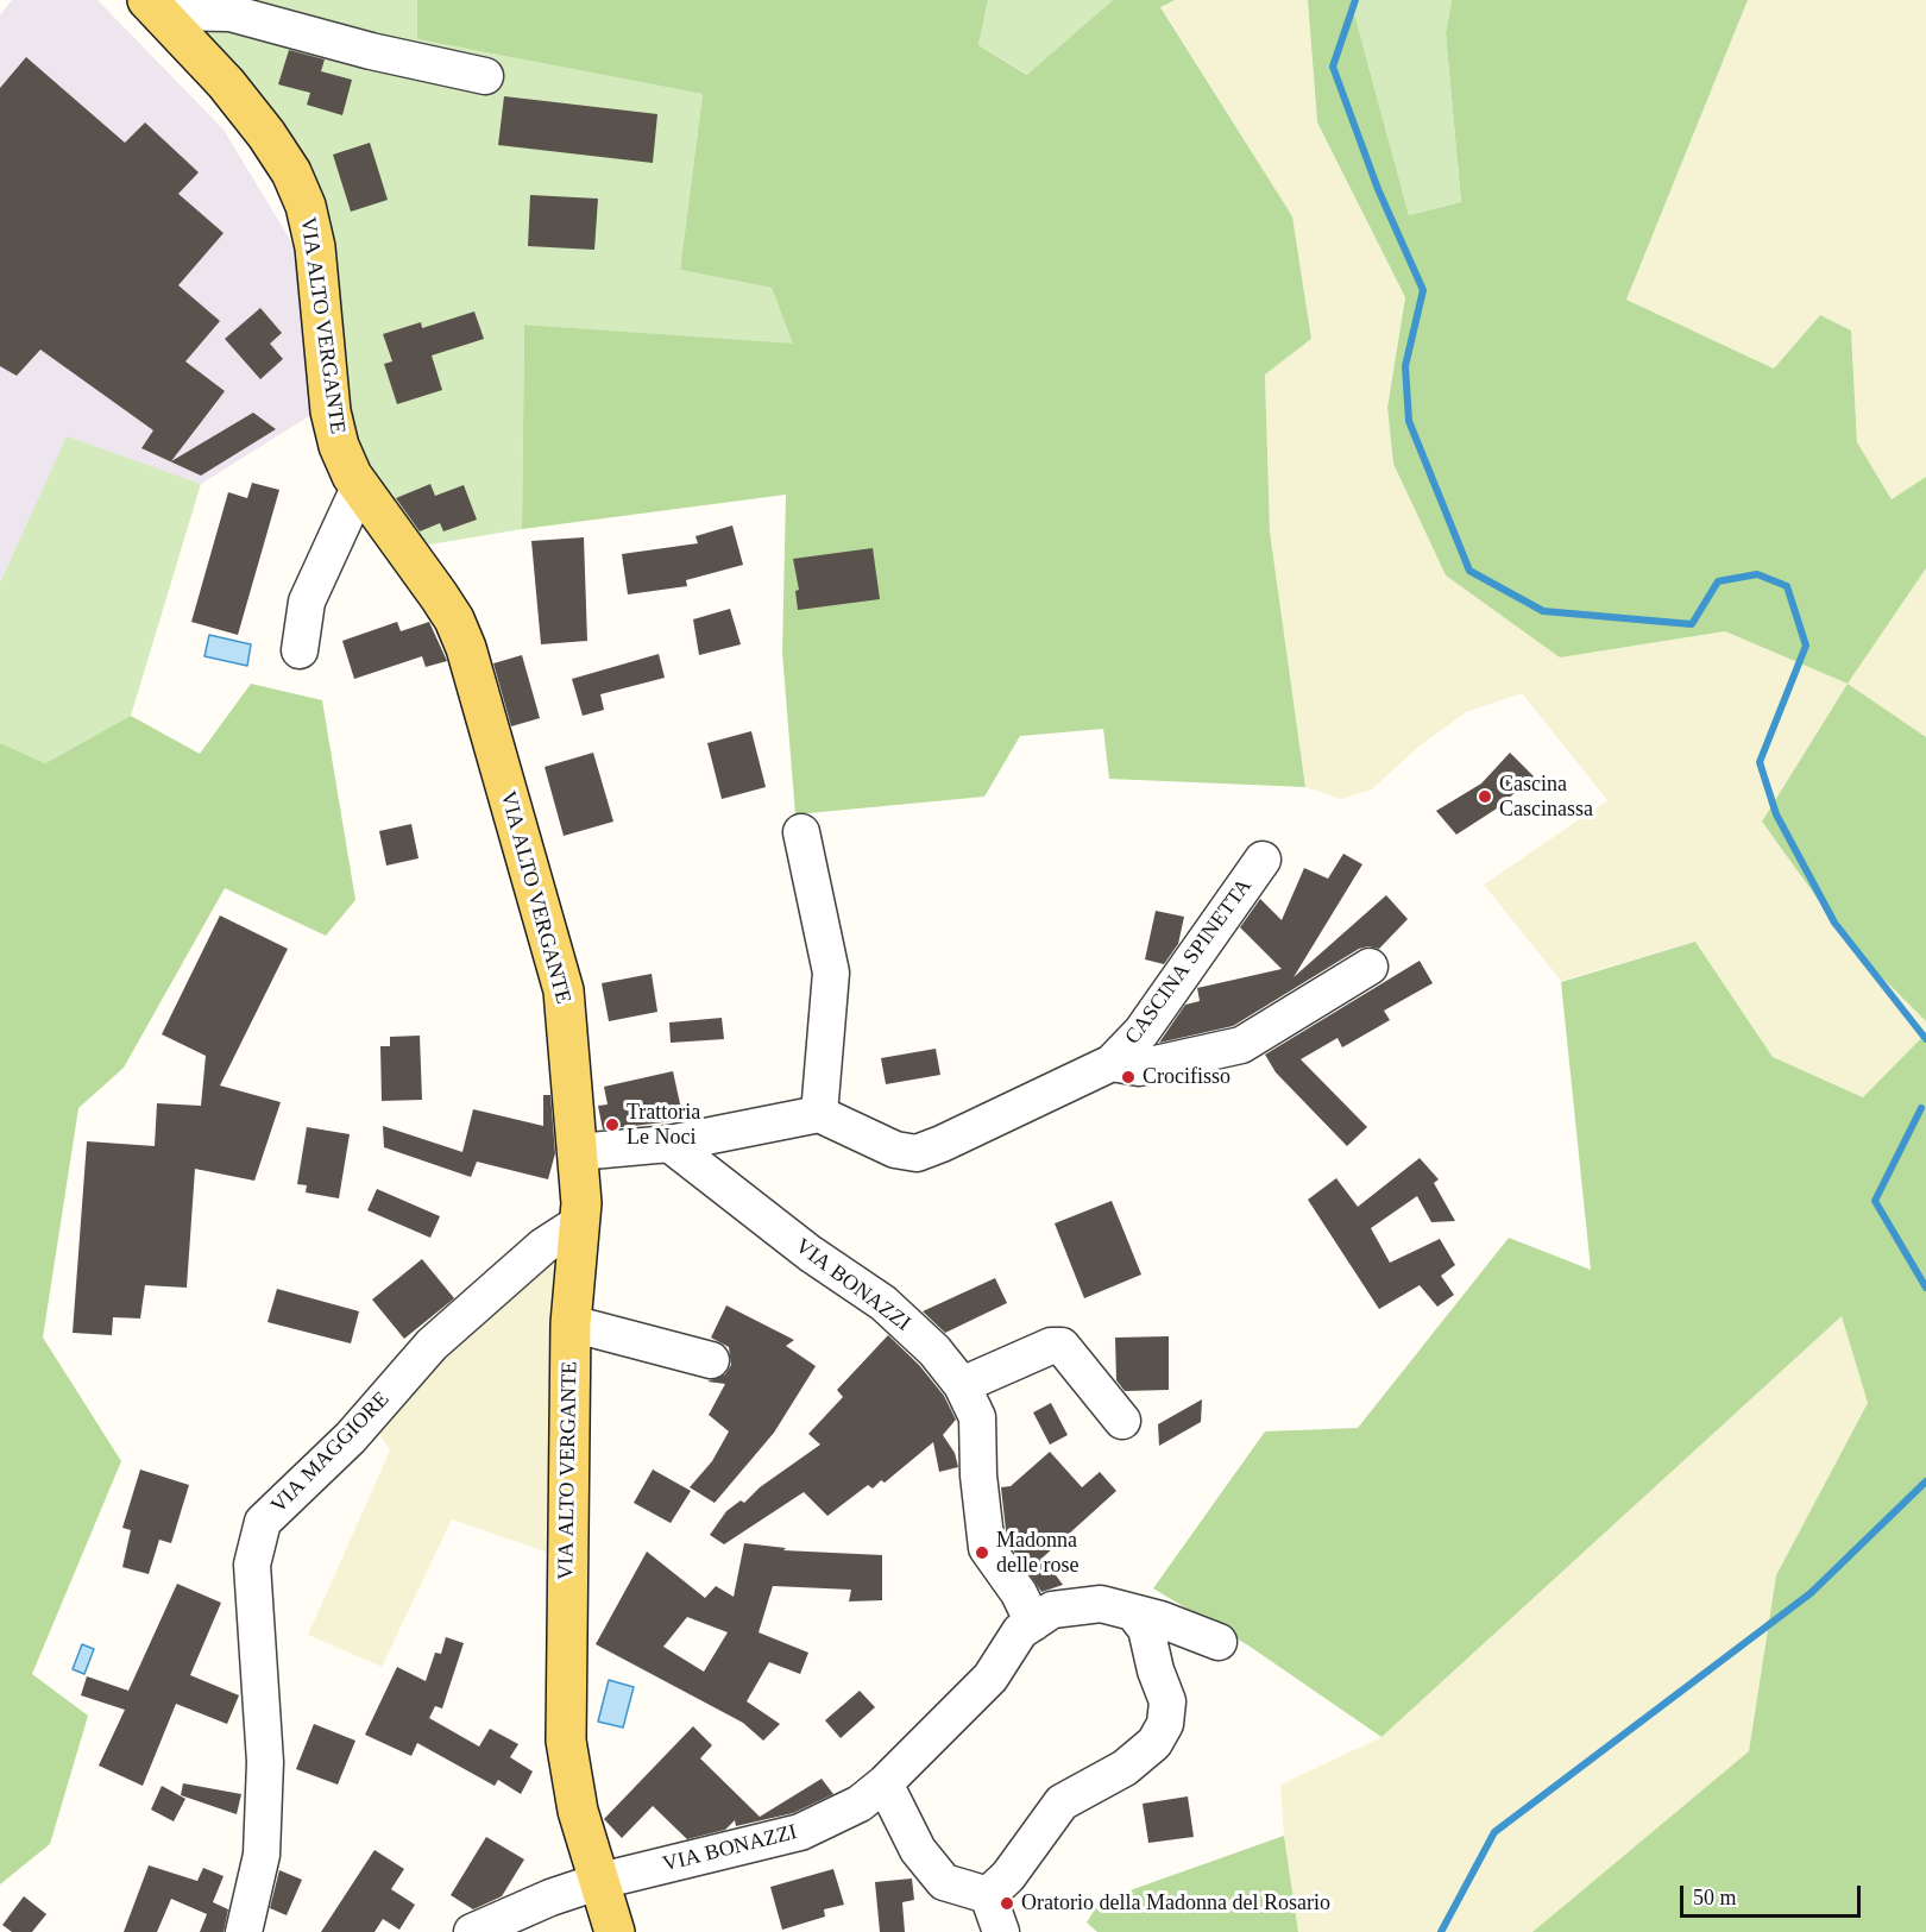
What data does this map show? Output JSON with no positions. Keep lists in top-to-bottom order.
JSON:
{
  "streets": {
    "main road": ["VIA ALTO VERGANTE"],
    "street": ["CASCINA SPINETTA", "VIA BONAZZI", "VIA MAGGIORE"]
  },
  "crossings": [
    ["VIA ALTO VERGANTE", "VIA BONAZZI"],
    ["VIA ALTO VERGANTE", "VIA MAGGIORE"]
  ],
  "places": [
    "Cascina Cascinassa",
    "Crocifisso",
    "Trattoria Le Noci",
    "Madonna delle rose",
    "Oratorio della Madonna del Rosario"
  ],
  "scale_bar": "50 m"
}
